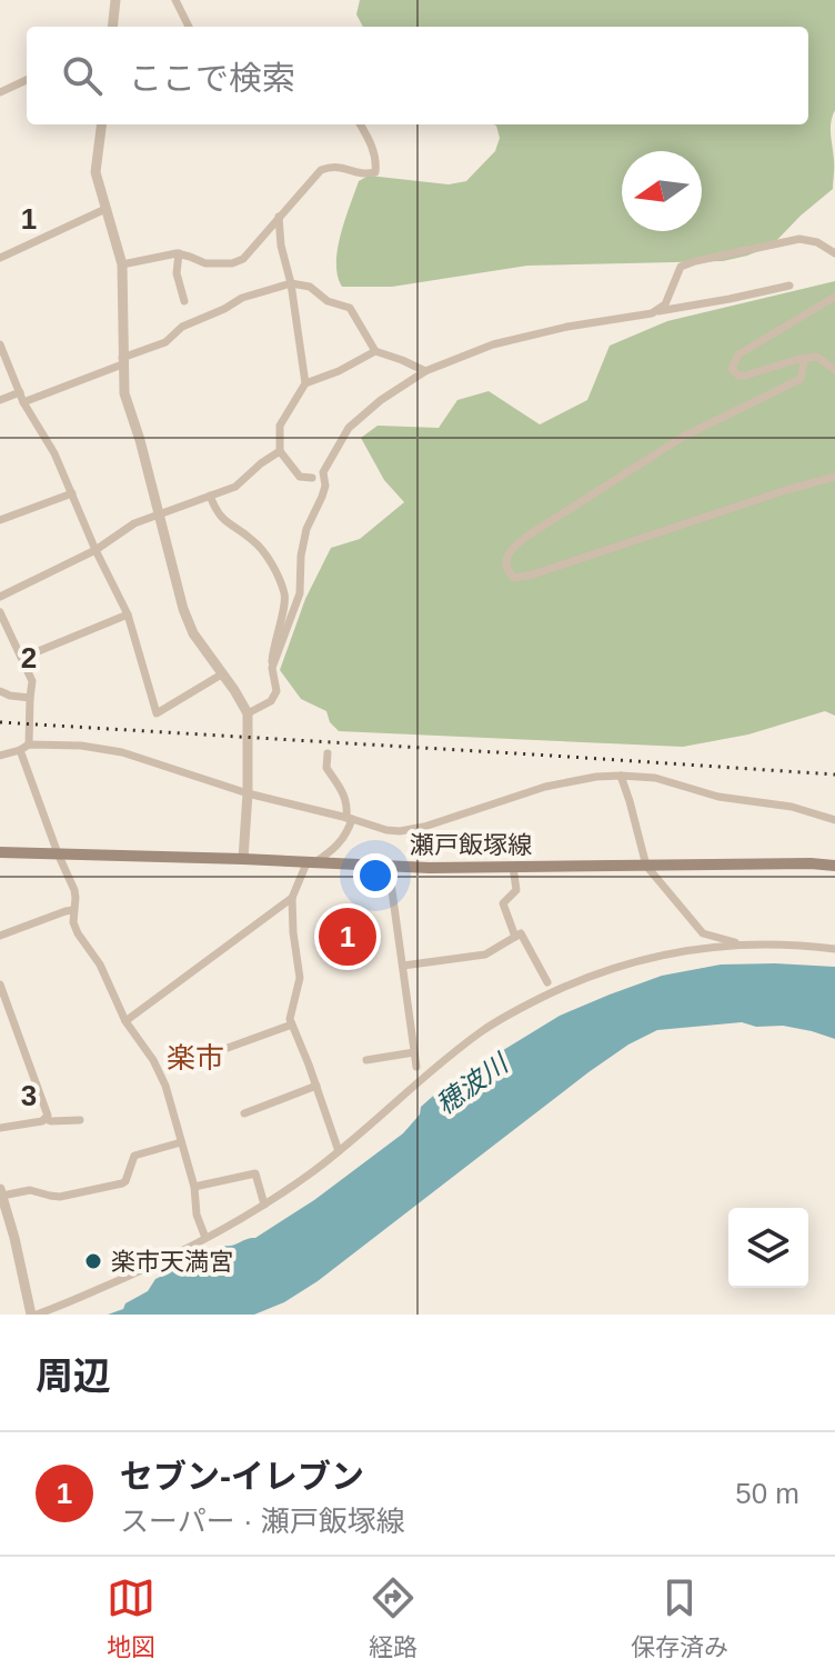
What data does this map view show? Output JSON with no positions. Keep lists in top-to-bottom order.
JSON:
{
  "streets": {
    "main road": ["瀬戸飯塚線"]
  },
  "districts": ["楽市"],
  "water": ["穂波川"],
  "places": ["楽市天満宮"],
  "north": "left",
  "page": {
    "search": "ここで検索",
    "pins": "1",
    "heading": "周辺",
    "list": [
      {
        "mark": "1",
        "name": "セブン-イレブン",
        "note": "スーパー · 瀬戸飯塚線",
        "value": "50 m"
      }
    ],
    "nav": ["地図", "経路", "保存済み"]
  },
  "grid": {
    "rows": ["1", "2", "3"]
  }
}
